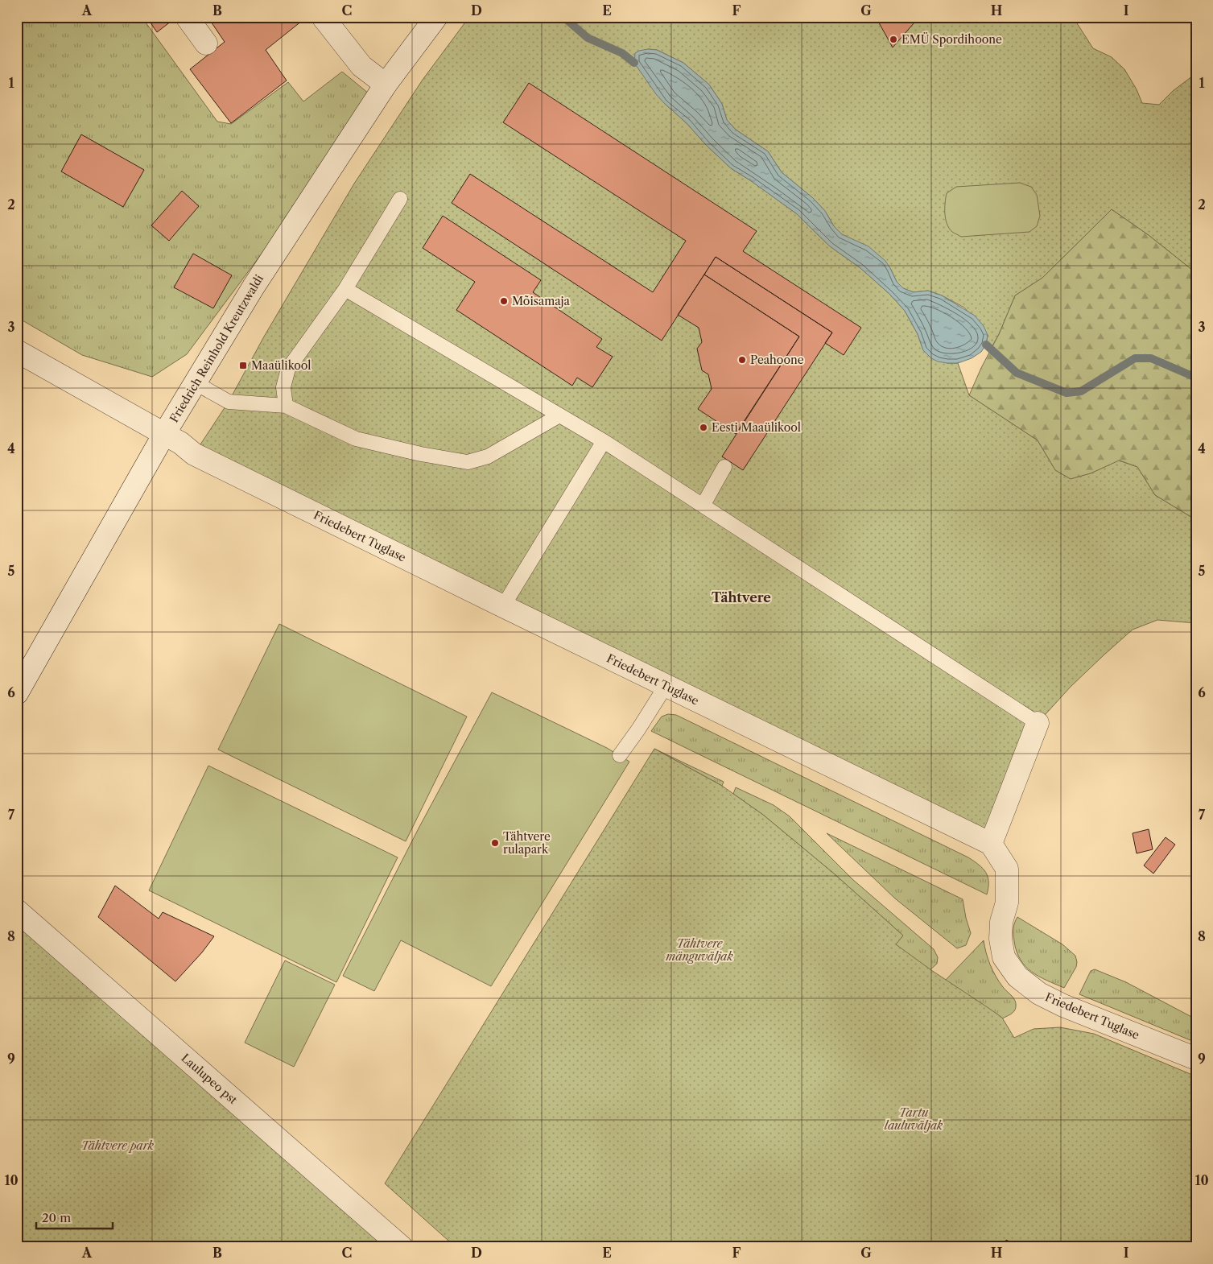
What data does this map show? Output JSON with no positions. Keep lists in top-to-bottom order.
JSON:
{
  "streets": {
    "street": ["Friedrich Reinhold Kreutzwaldi", "Friedebert Tuglase", "Laulupeo pst"]
  },
  "crossings": [
    ["Friedrich Reinhold Kreutzwaldi", "Friedebert Tuglase"]
  ],
  "districts": ["Tähtvere"],
  "parks": ["Tähtvere mänguväljak", "Tartu lauluväljak", "Tähtvere park"],
  "places": {
    "other": [
      "EMÜ Spordihoone",
      "Mõisamaja",
      "Peahoone",
      "Eesti Maaülikool",
      "Tähtvere rulapark"
    ],
    "transit": ["Maaülikool"]
  },
  "scale_bar": "20 m",
  "grid": {
    "columns": [
      "A",
      "B",
      "C",
      "D",
      "E",
      "F",
      "G",
      "H",
      "I"
    ],
    "rows": [
      "1",
      "2",
      "3",
      "4",
      "5",
      "6",
      "7",
      "8",
      "9",
      "10"
    ]
  }
}
